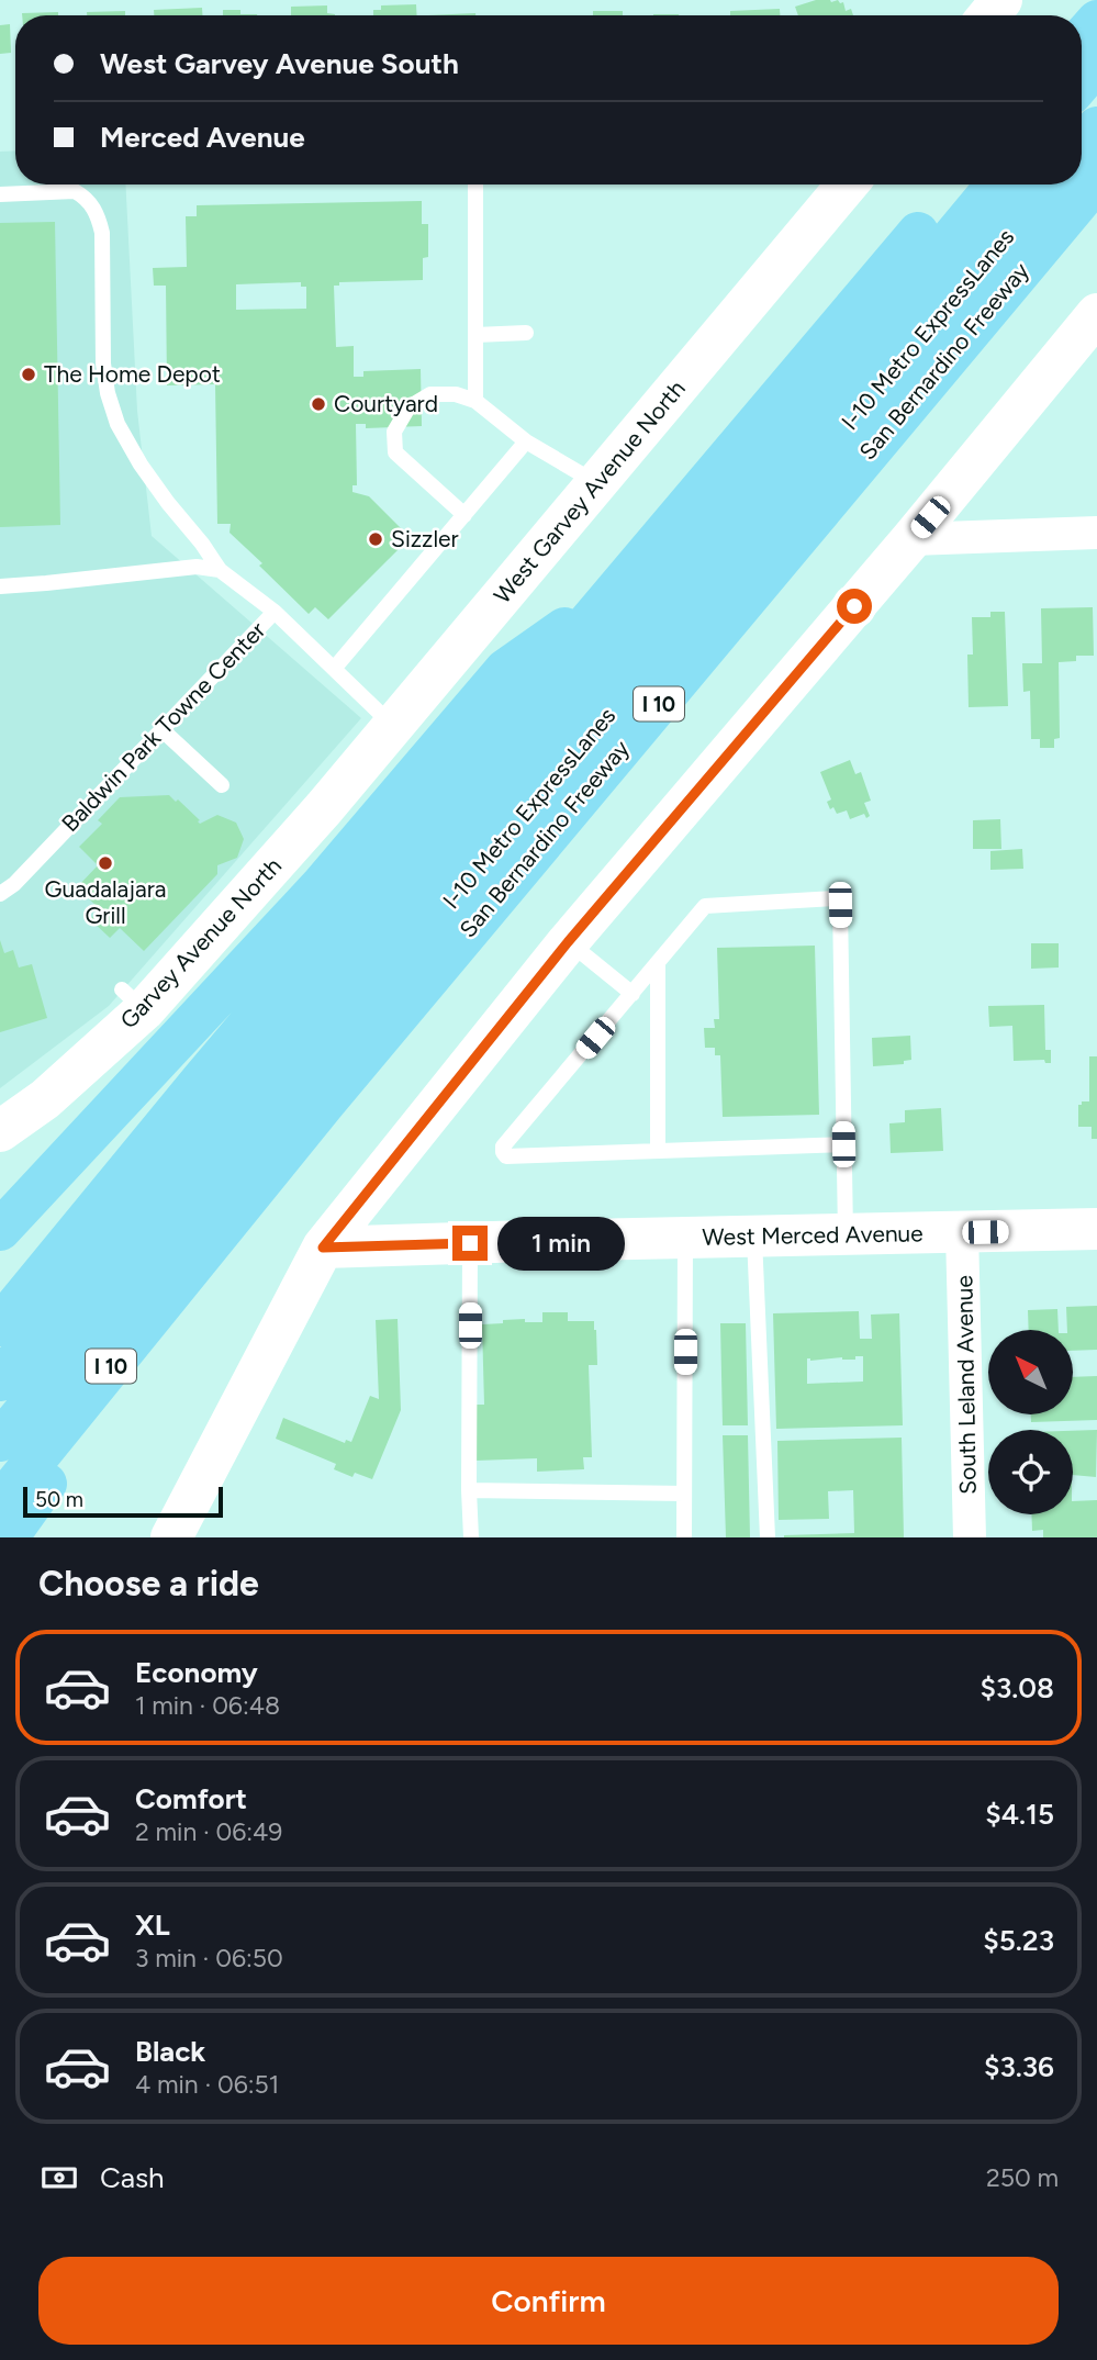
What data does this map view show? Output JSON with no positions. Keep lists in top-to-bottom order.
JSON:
{
  "streets": {
    "highway": ["I-10 Metro ExpressLanes", "San Bernardino Freeway", "I 10"],
    "street": [
      "West Garvey Avenue North",
      "Garvey Avenue North",
      "West Merced Avenue",
      "South Leland Avenue"
    ],
    "lane": ["Baldwin Park Towne Center"]
  },
  "crossings": [
    ["West Garvey Avenue North", "Baldwin Park Towne Center"],
    ["West Garvey Avenue North", "Garvey Avenue North"],
    ["West Merced Avenue", "South Leland Avenue"]
  ],
  "places": [
    "The Home Depot",
    "Courtyard",
    "Sizzler",
    "Guadalajara Grill"
  ],
  "scale_bar": "50 m",
  "north": "top left",
  "page": {
    "banner": ["West Garvey Avenue South", "Merced Avenue"],
    "bubble": "1 min",
    "scale": "50 m",
    "heading": "Choose a ride",
    "list": [
      {
        "name": "Economy",
        "note": "1 min · 06:48",
        "value": "$3.08"
      },
      {
        "name": "Comfort",
        "note": "2 min · 06:49",
        "value": "$4.15"
      },
      {
        "name": "XL",
        "note": "3 min · 06:50",
        "value": "$5.23"
      },
      {
        "name": "Black",
        "note": "4 min · 06:51",
        "value": "$3.36"
      }
    ],
    "pay": ["Cash", "250 m"],
    "buttons": "Confirm"
  }
}
